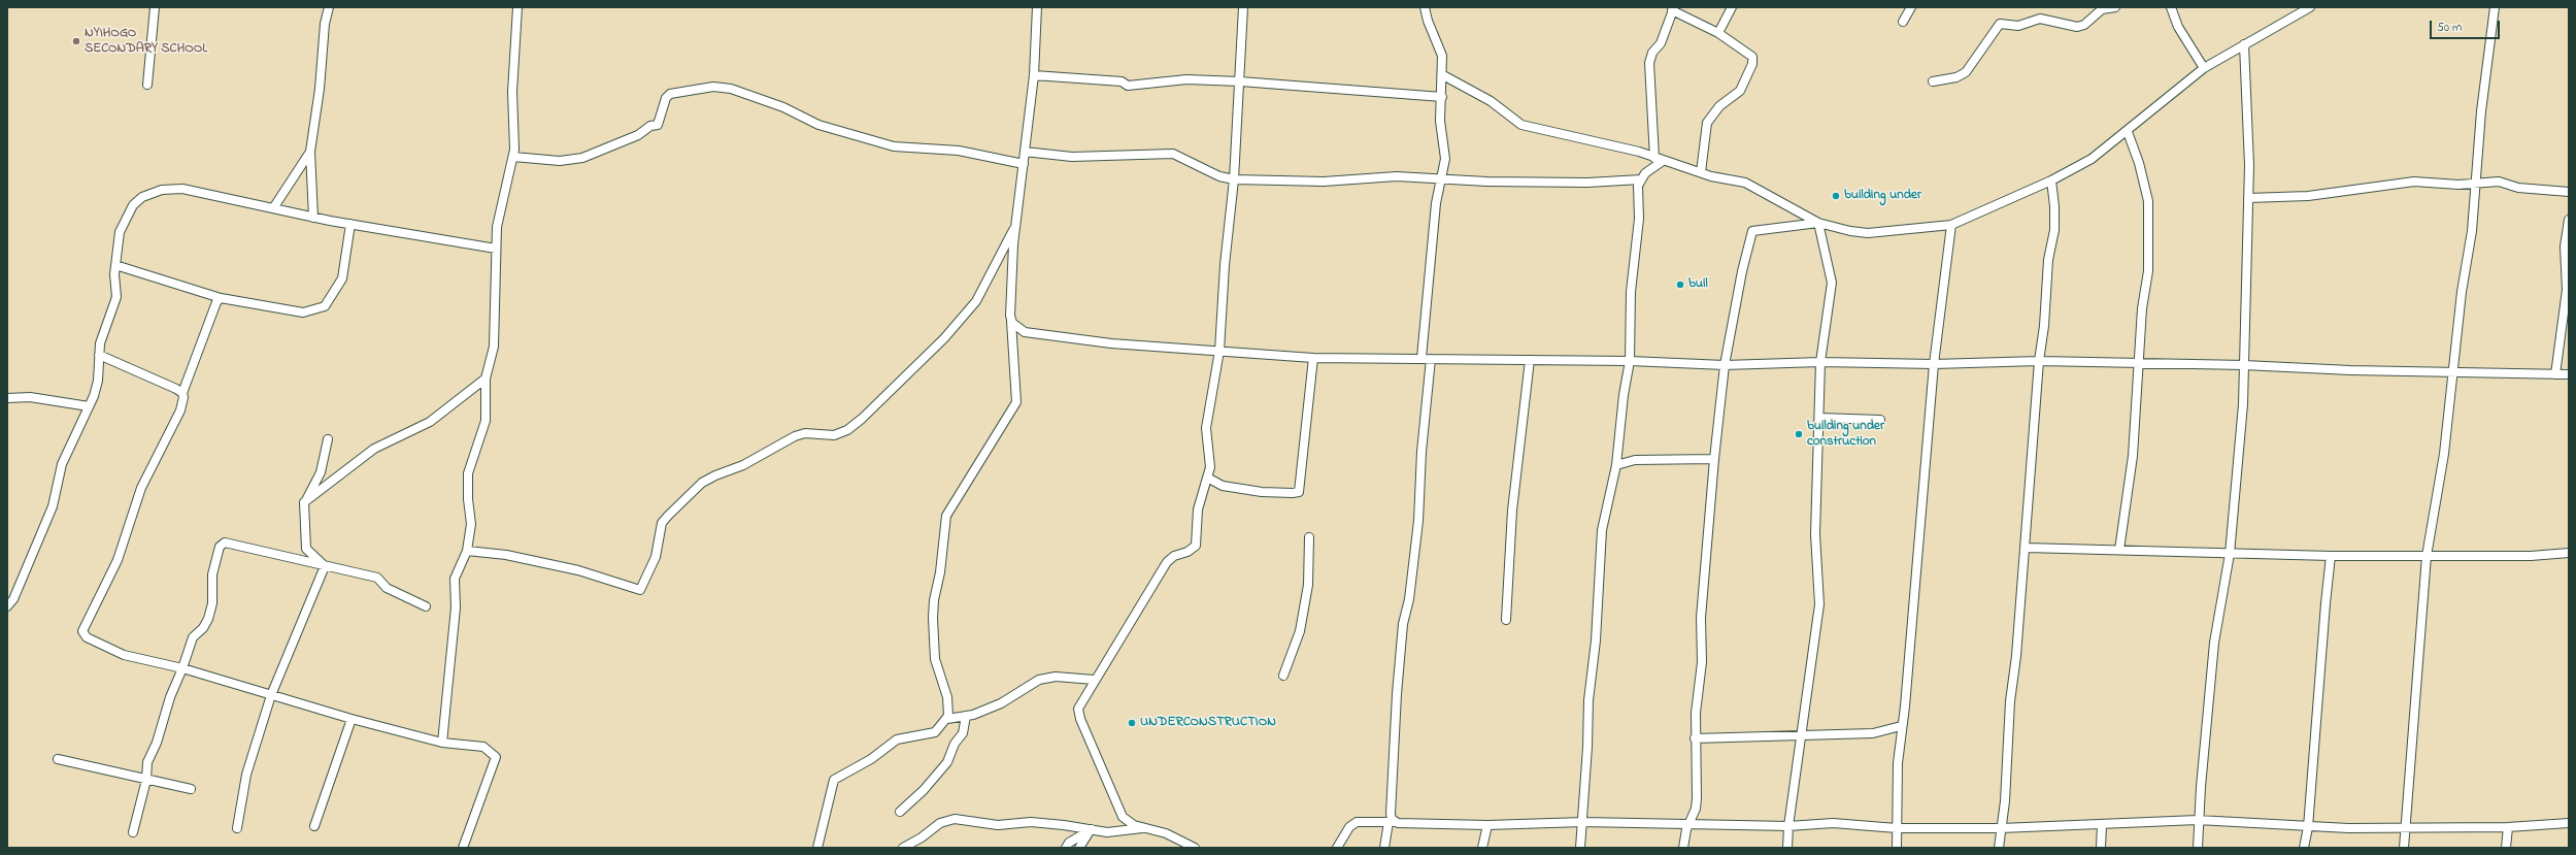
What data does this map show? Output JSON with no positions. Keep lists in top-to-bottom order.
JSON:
{
  "places": [
    "NYIHOGO SECONDARY SCHOOL",
    "building under",
    "buil",
    "building under construction",
    "UNDERCONSTRUCTION"
  ],
  "scale_bar": "50 m"
}
